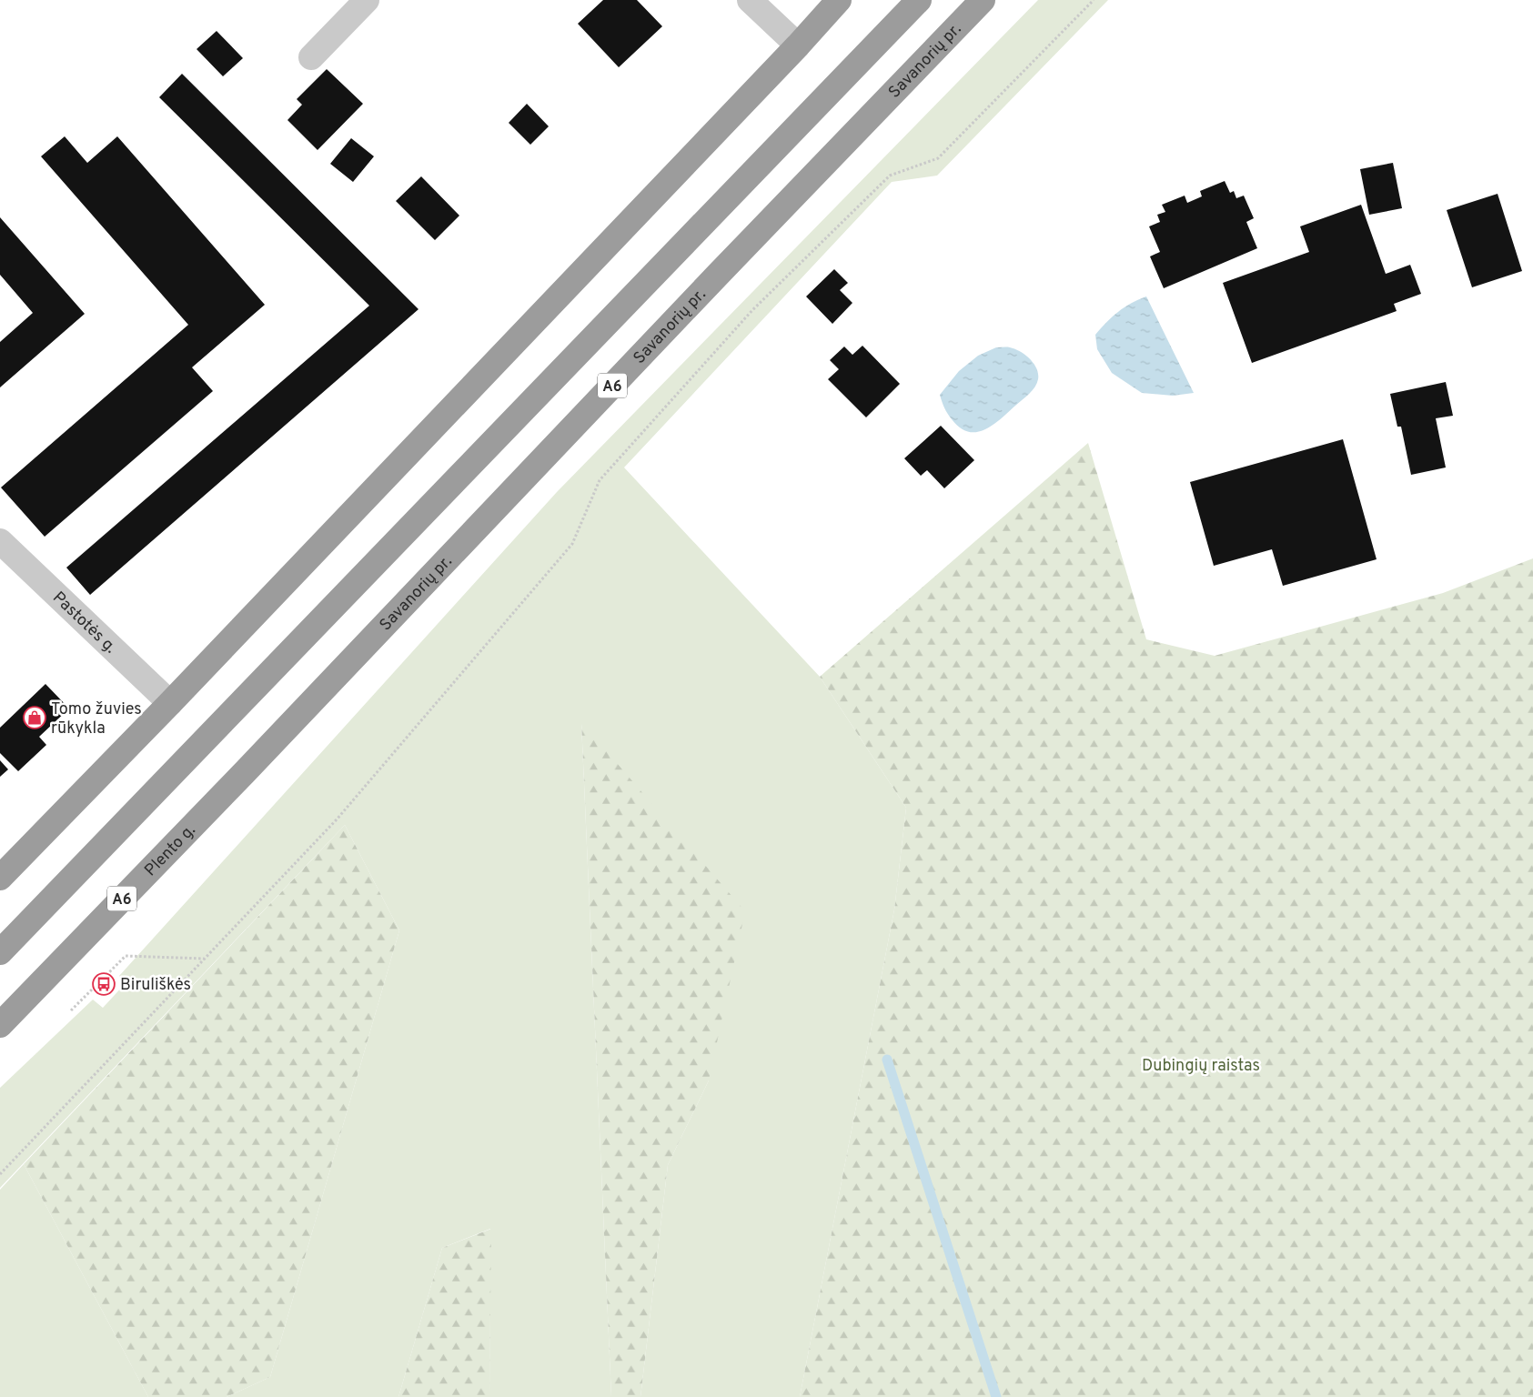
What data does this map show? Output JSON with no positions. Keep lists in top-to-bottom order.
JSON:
{
  "streets": {
    "highway": ["Savanorių pr.", "A6", "Plento g."],
    "street": ["Pastotės g."]
  },
  "crossings": [
    ["Savanorių pr.", "Plento g."]
  ],
  "parks": ["Dubingių raistas"],
  "places": {
    "shop": ["Tomo žuvies rūkykla"],
    "bus stop": ["Biruliškės"]
  }
}
